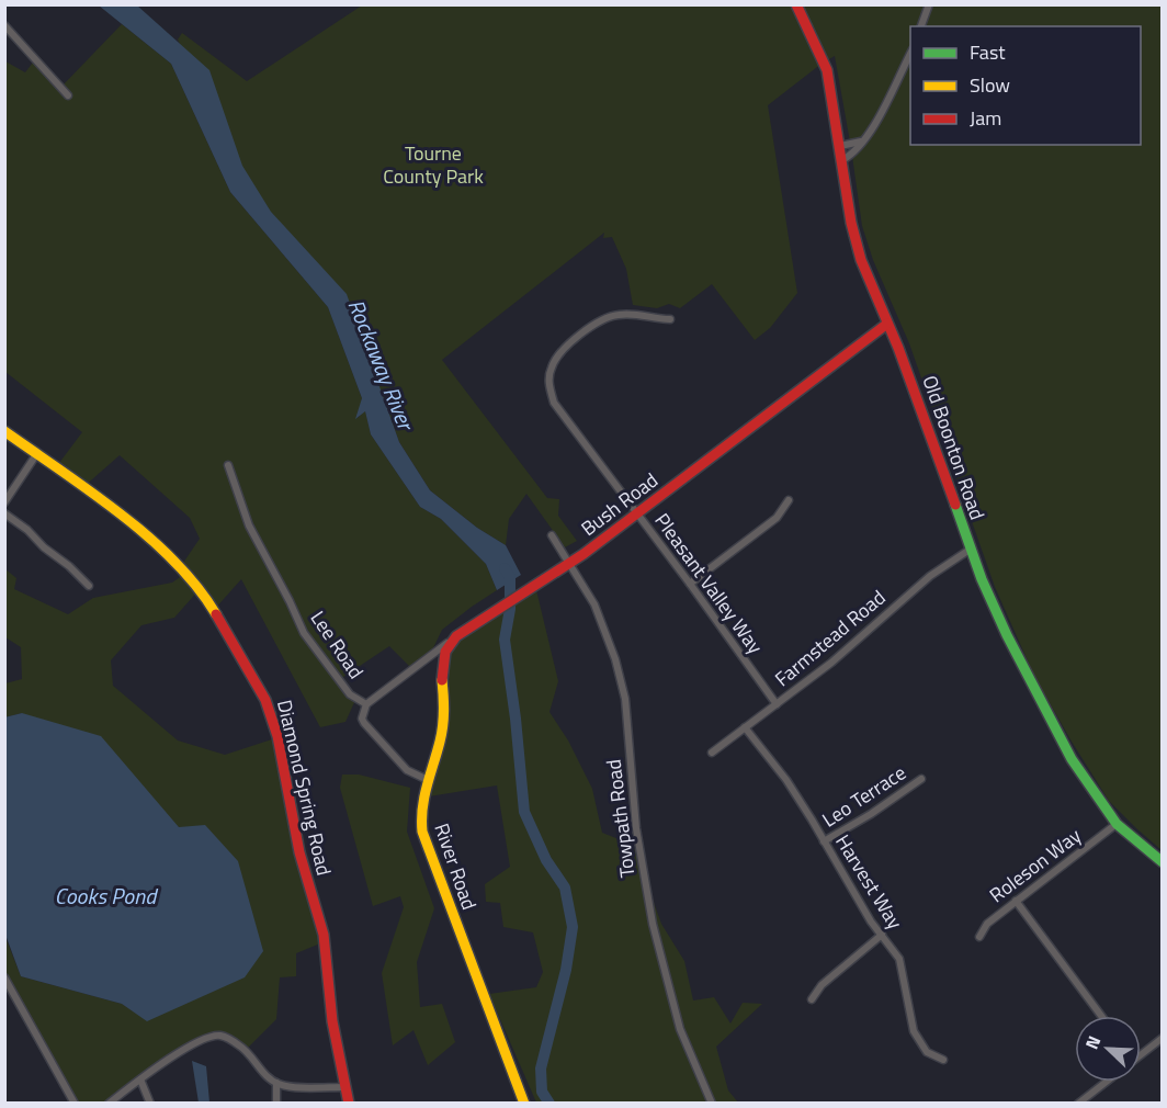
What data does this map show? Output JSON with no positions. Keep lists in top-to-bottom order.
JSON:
{
  "streets": {
    "street": [
      "Old Boonton Road",
      "Bush Road",
      "Pleasant Valley Way",
      "Farmstead Road",
      "Lee Road",
      "Diamond Spring Road",
      "Leo Terrace",
      "Towpath Road",
      "Roleson Way",
      "River Road",
      "Harvest Way"
    ]
  },
  "crossings": [
    ["Old Boonton Road", "Bush Road"],
    ["Old Boonton Road", "Farmstead Road"],
    ["Old Boonton Road", "Roleson Way"],
    ["Bush Road", "Pleasant Valley Way"],
    ["Bush Road", "Lee Road"],
    ["Bush Road", "Towpath Road"],
    ["Bush Road", "River Road"],
    ["Pleasant Valley Way", "Farmstead Road"],
    ["Farmstead Road", "Harvest Way"],
    ["Lee Road", "River Road"],
    ["Leo Terrace", "Harvest Way"]
  ],
  "water": ["Rockaway River", "Cooks Pond"],
  "parks": ["Tourne County Park"],
  "legend": ["Fast", "Slow", "Jam"],
  "north": "top left"
}
